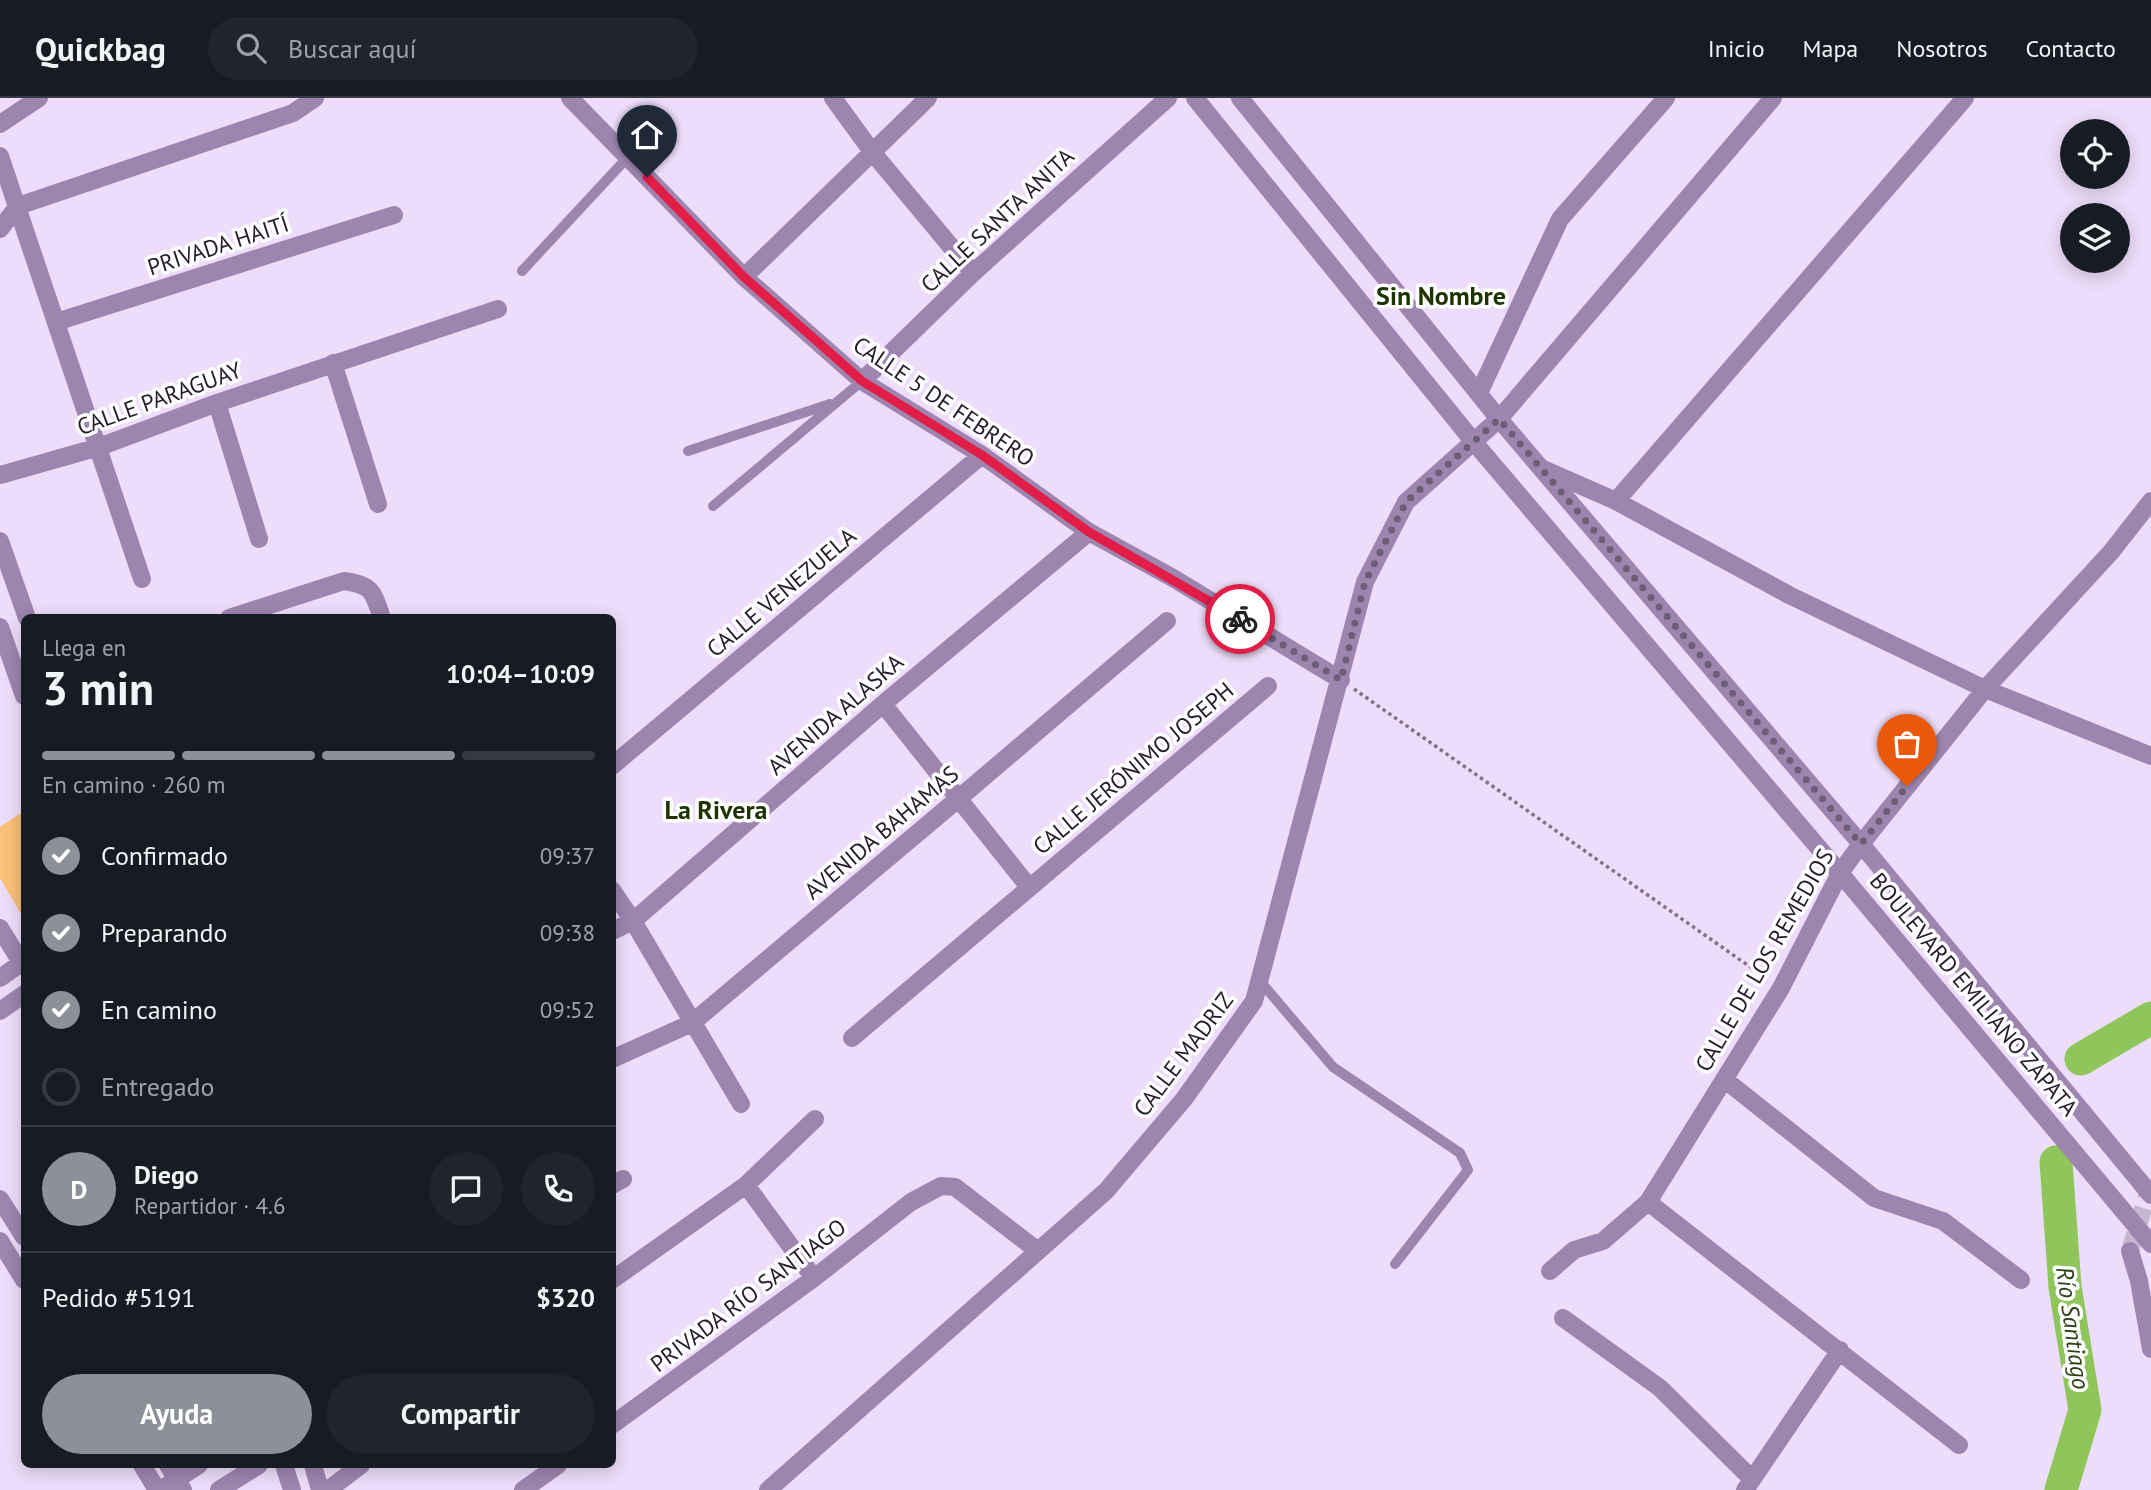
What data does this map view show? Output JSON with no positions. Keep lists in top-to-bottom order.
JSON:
{
  "streets": {
    "street": [
      "CALLE SANTA ANITA",
      "PRIVADA HAITÍ",
      "CALLE PARAGUAY",
      "CALLE 5 DE FEBRERO",
      "CALLE VENEZUELA",
      "AVENIDA ALASKA",
      "CALLE JERÓNIMO JOSEPH",
      "AVENIDA BAHAMAS",
      "CALLE DE LOS REMEDIOS",
      "BOULEVARD EMILIANO ZAPATA",
      "CALLE MADRIZ",
      "PRIVADA RÍO SANTIAGO"
    ]
  },
  "crossings": [
    ["CALLE SANTA ANITA", "CALLE 5 DE FEBRERO"],
    ["CALLE 5 DE FEBRERO", "CALLE VENEZUELA"],
    ["CALLE 5 DE FEBRERO", "AVENIDA ALASKA"],
    ["CALLE 5 DE FEBRERO", "CALLE MADRIZ"],
    ["CALLE DE LOS REMEDIOS", "BOULEVARD EMILIANO ZAPATA"],
    ["BOULEVARD EMILIANO ZAPATA", "CALLE MADRIZ"],
    ["CALLE MADRIZ", "PRIVADA RÍO SANTIAGO"]
  ],
  "districts": ["Sin Nombre", "La Rivera"],
  "water": ["Río Santiago"],
  "page": {
    "header": "Quickbag",
    "search": "Buscar aquí",
    "nav": [
      "Inicio",
      "Mapa",
      "Nosotros",
      "Contacto"
    ],
    "heading": ["3 min", "Llega en", "10:04–10:09"],
    "panel": [
      "Diego",
      "Repartidor · 4.6",
      "Pedido #5191",
      "$320"
    ],
    "bar": "En camino · 260 m",
    "list": [
      ["Confirmado", "09:37"],
      ["Preparando", "09:38"],
      ["En camino", "09:52"],
      "Entregado"
    ],
    "round": "D",
    "buttons": ["Ayuda", "Compartir"]
  }
}
